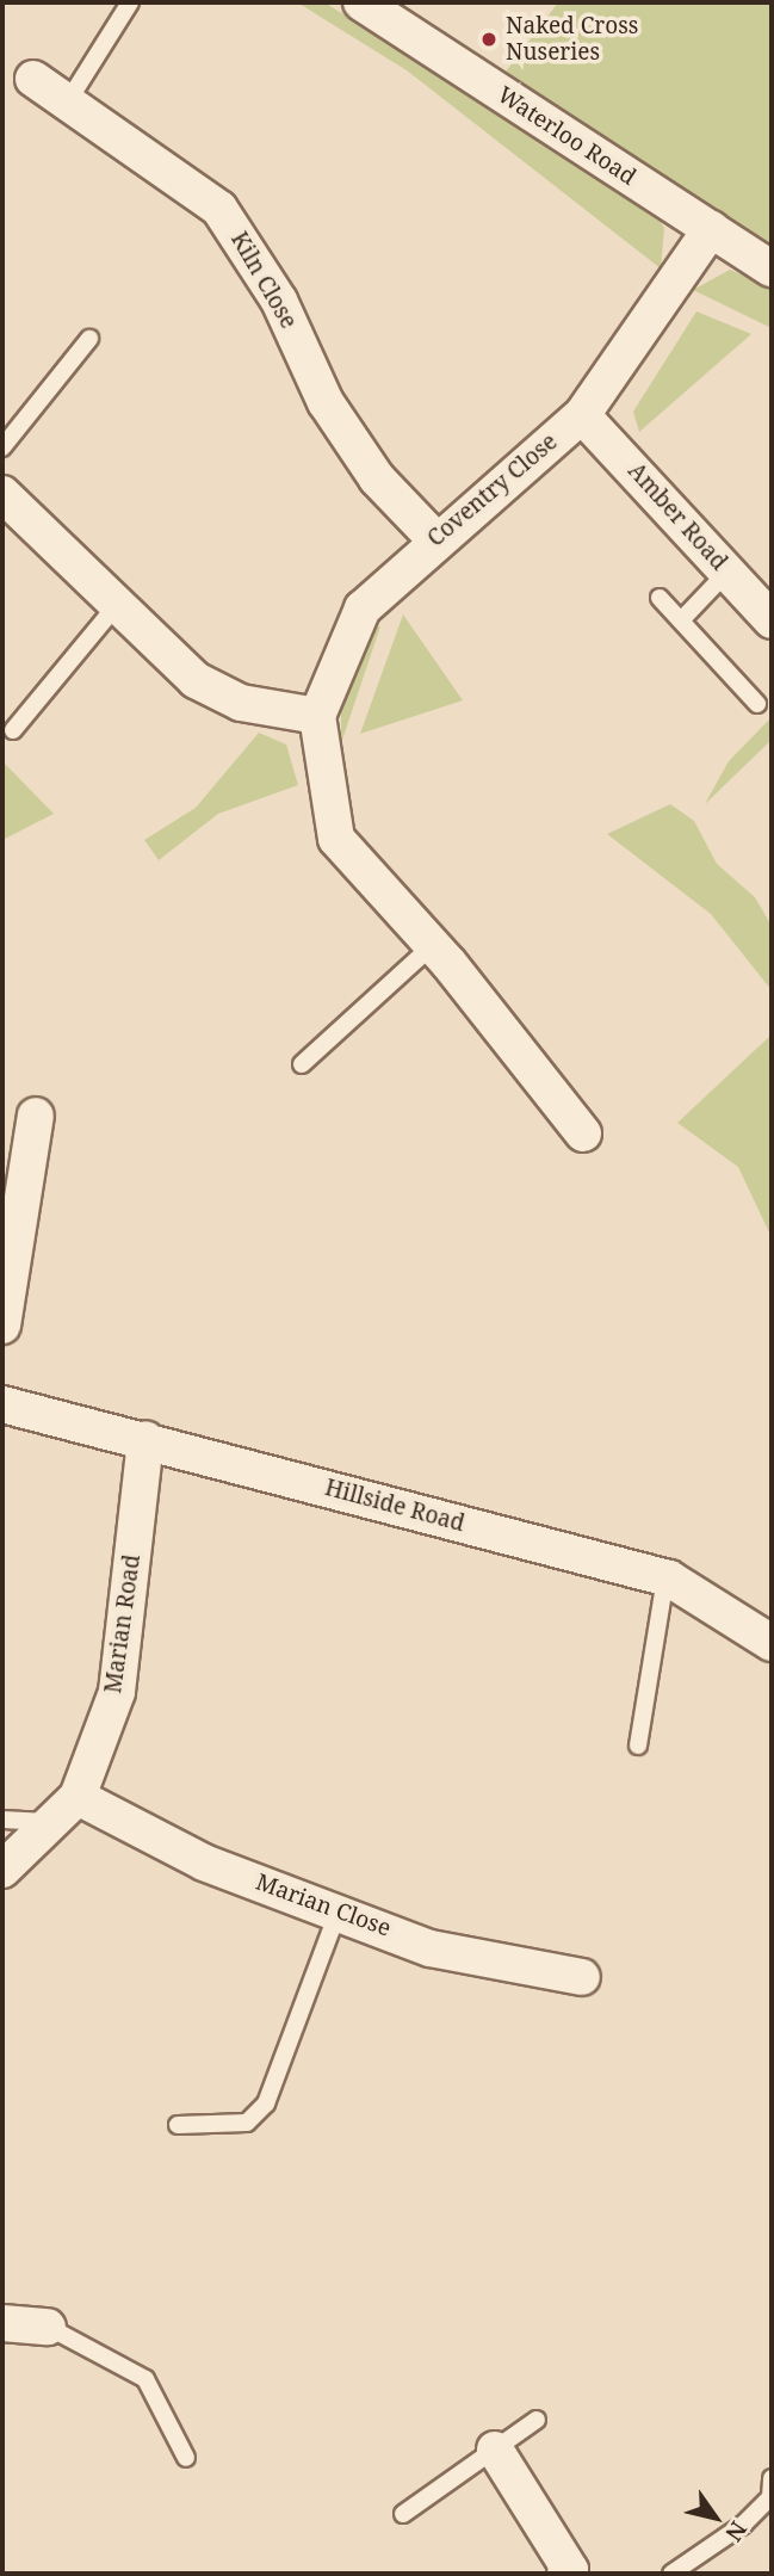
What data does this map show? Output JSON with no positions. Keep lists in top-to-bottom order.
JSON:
{
  "streets": {
    "street": [
      "Waterloo Road",
      "Kiln Close",
      "Coventry Close",
      "Amber Road",
      "Hillside Road",
      "Marian Road",
      "Marian Close"
    ]
  },
  "crossings": [
    ["Waterloo Road", "Coventry Close"],
    ["Kiln Close", "Coventry Close"],
    ["Coventry Close", "Amber Road"],
    ["Hillside Road", "Marian Road"],
    ["Marian Road", "Marian Close"]
  ],
  "places": ["Naked Cross Nuseries"],
  "north": "bottom right"
}
